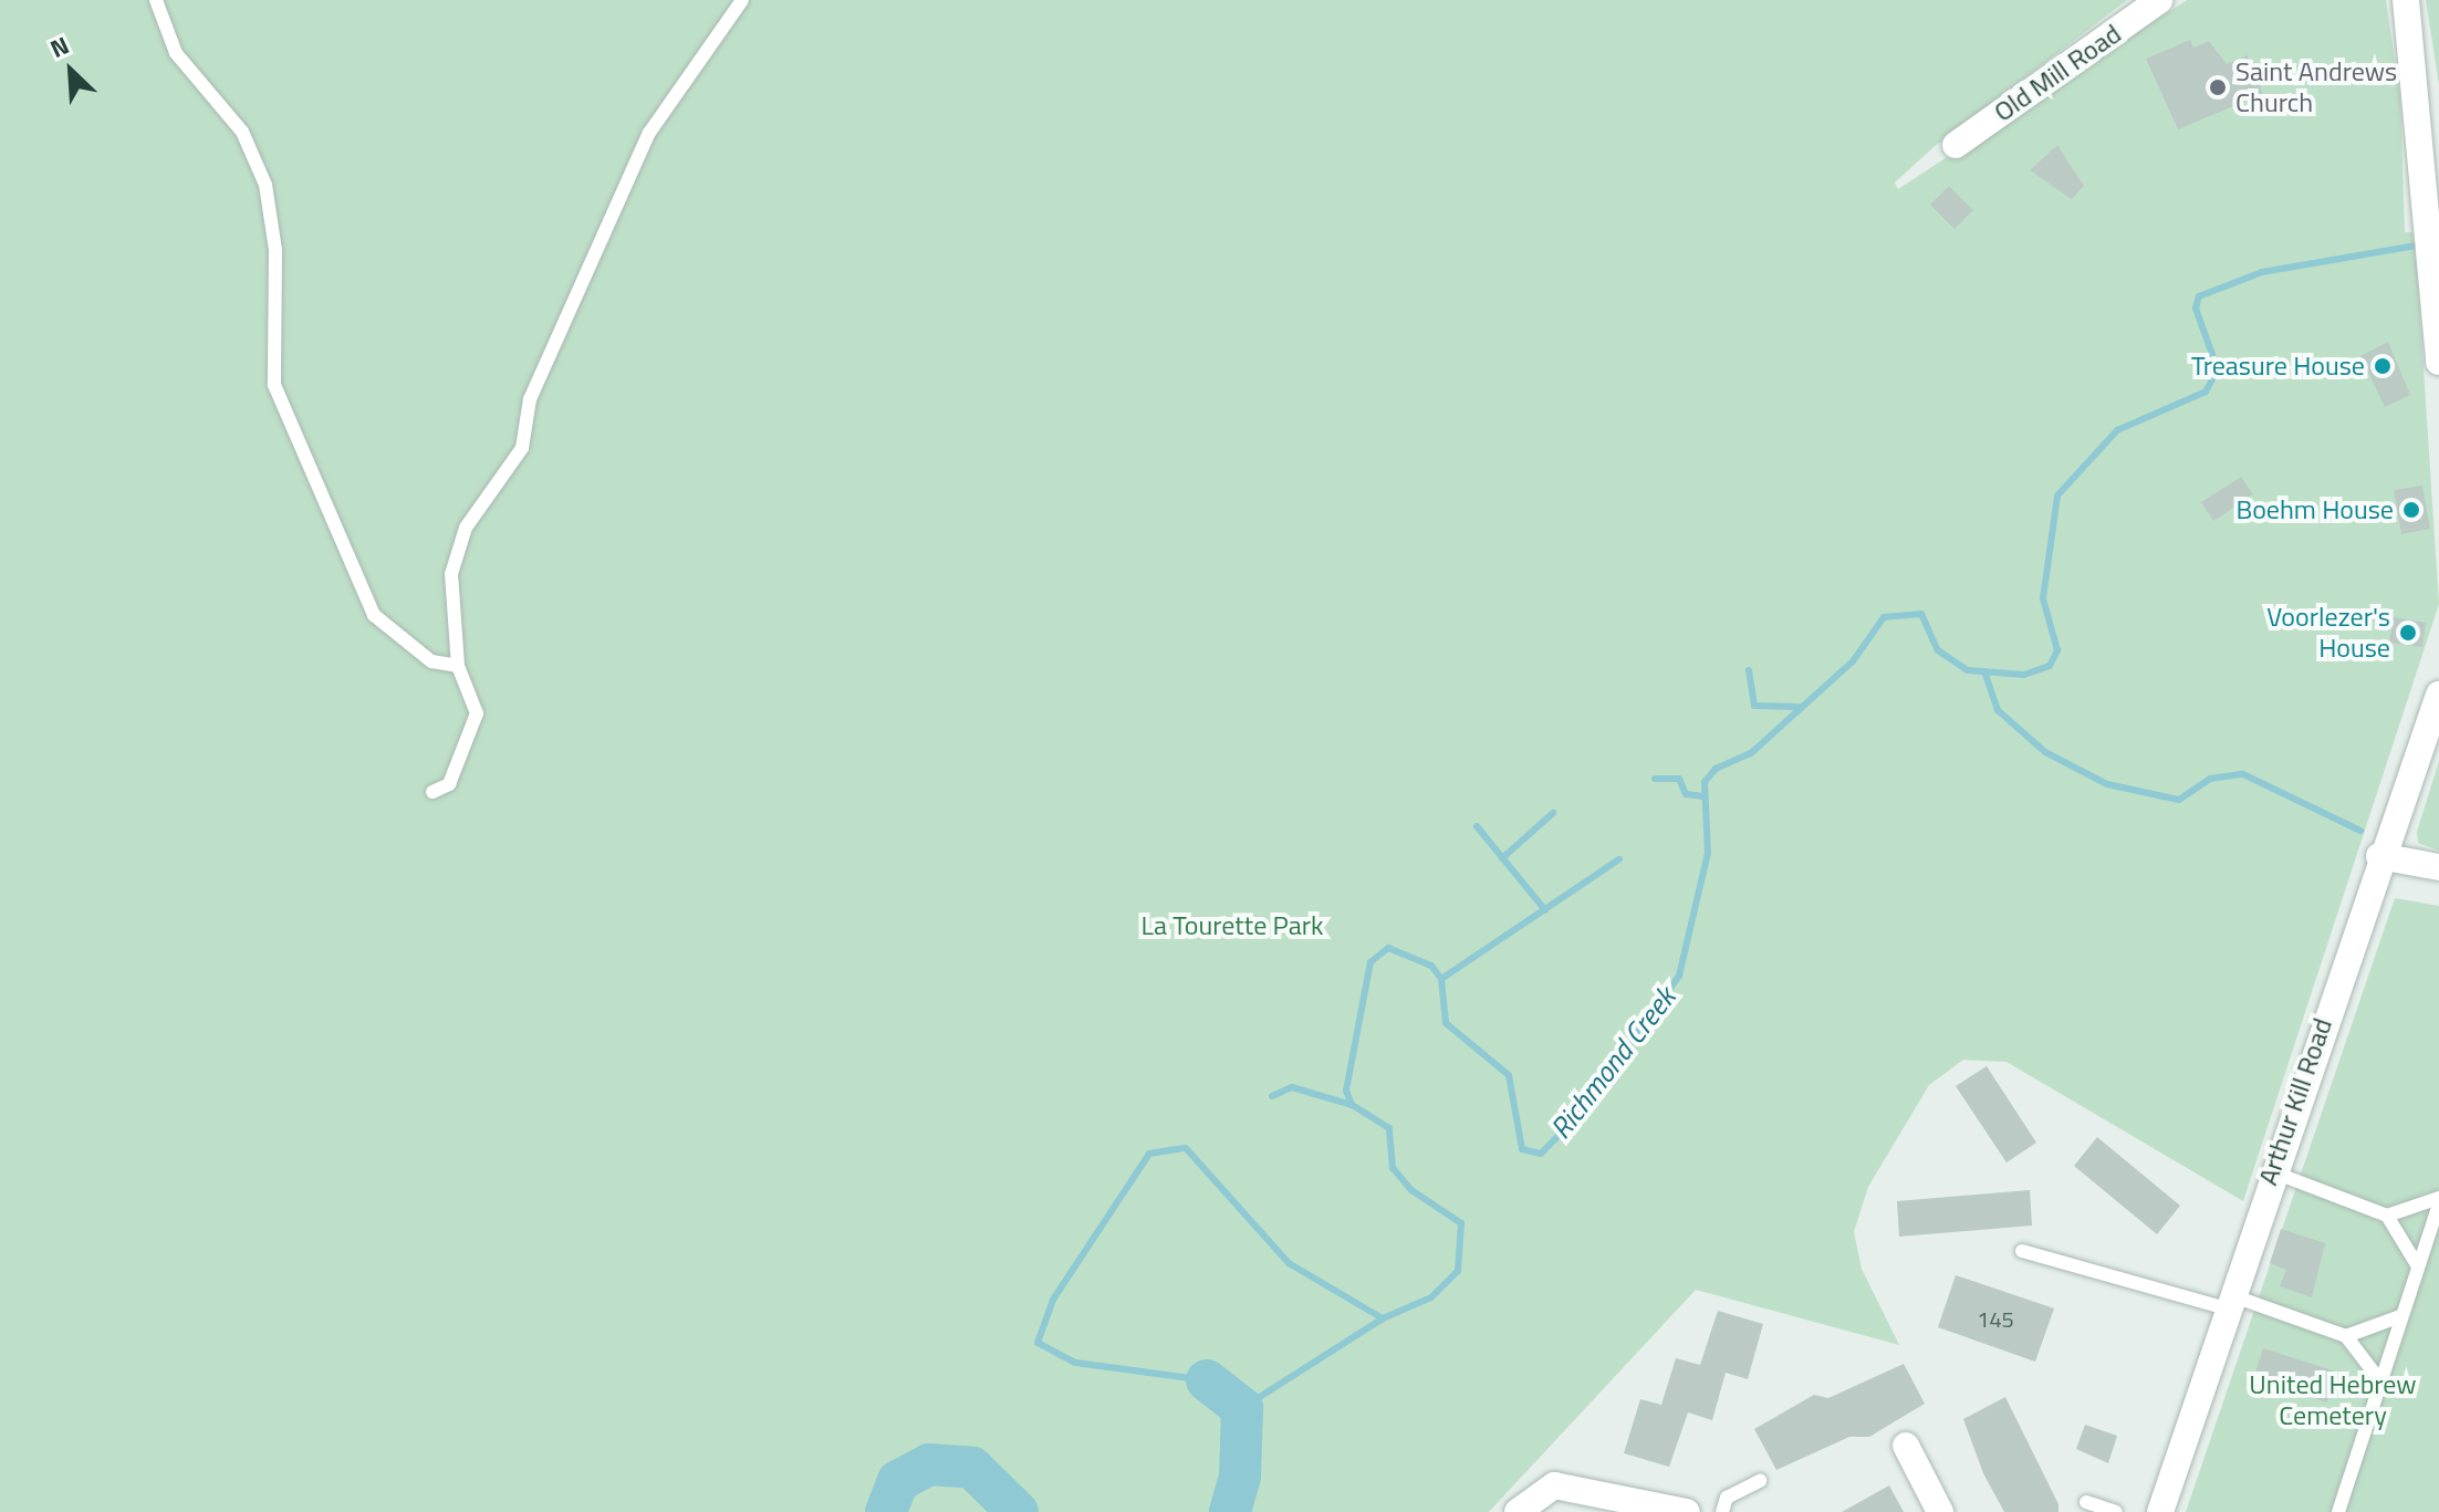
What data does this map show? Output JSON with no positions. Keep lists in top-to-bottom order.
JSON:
{
  "streets": {
    "street": ["Old Mill Road", "Arthur Kill Road"]
  },
  "water": ["Richmond Creek"],
  "parks": ["La Tourette Park", "United Hebrew Cemetery"],
  "places": [
    "Saint Andrews Church",
    "Treasure House",
    "Boehm House",
    "Voorlezer's House"
  ],
  "house_numbers": ["145"],
  "north": "top left"
}
